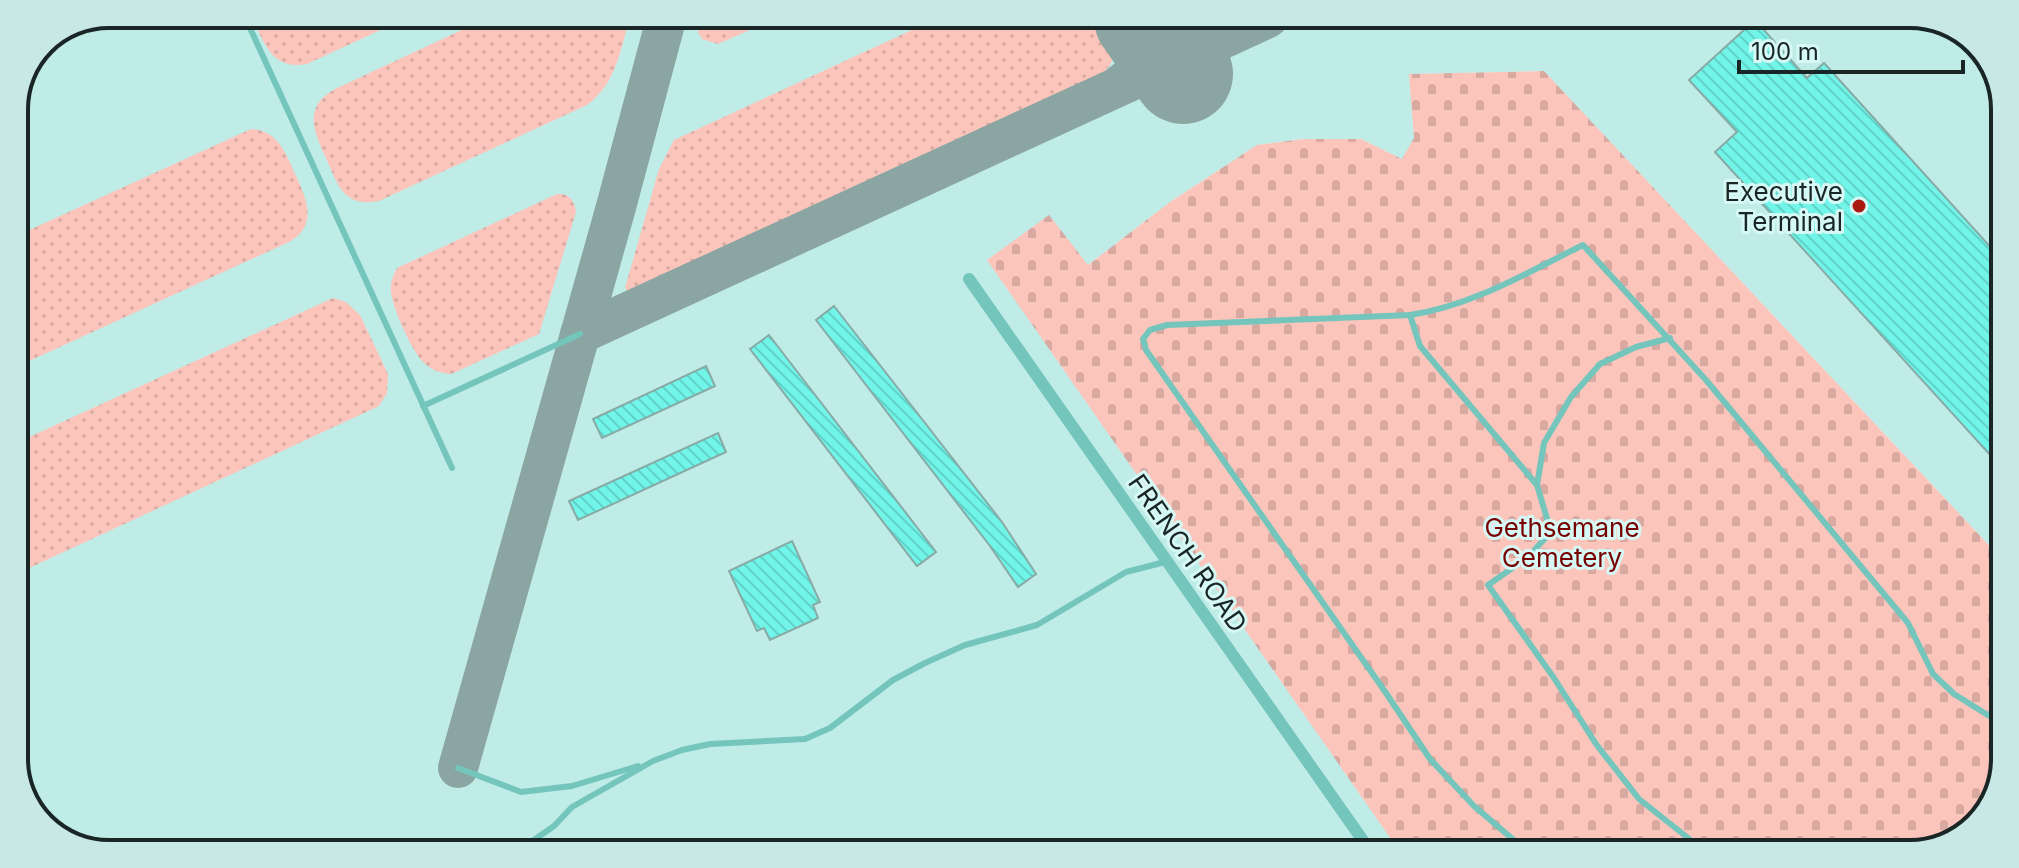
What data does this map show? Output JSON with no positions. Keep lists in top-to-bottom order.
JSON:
{
  "streets": {
    "street": ["FRENCH ROAD"]
  },
  "parks": ["Gethsemane Cemetery"],
  "places": ["Executive Terminal"],
  "scale_bar": "100 m"
}
